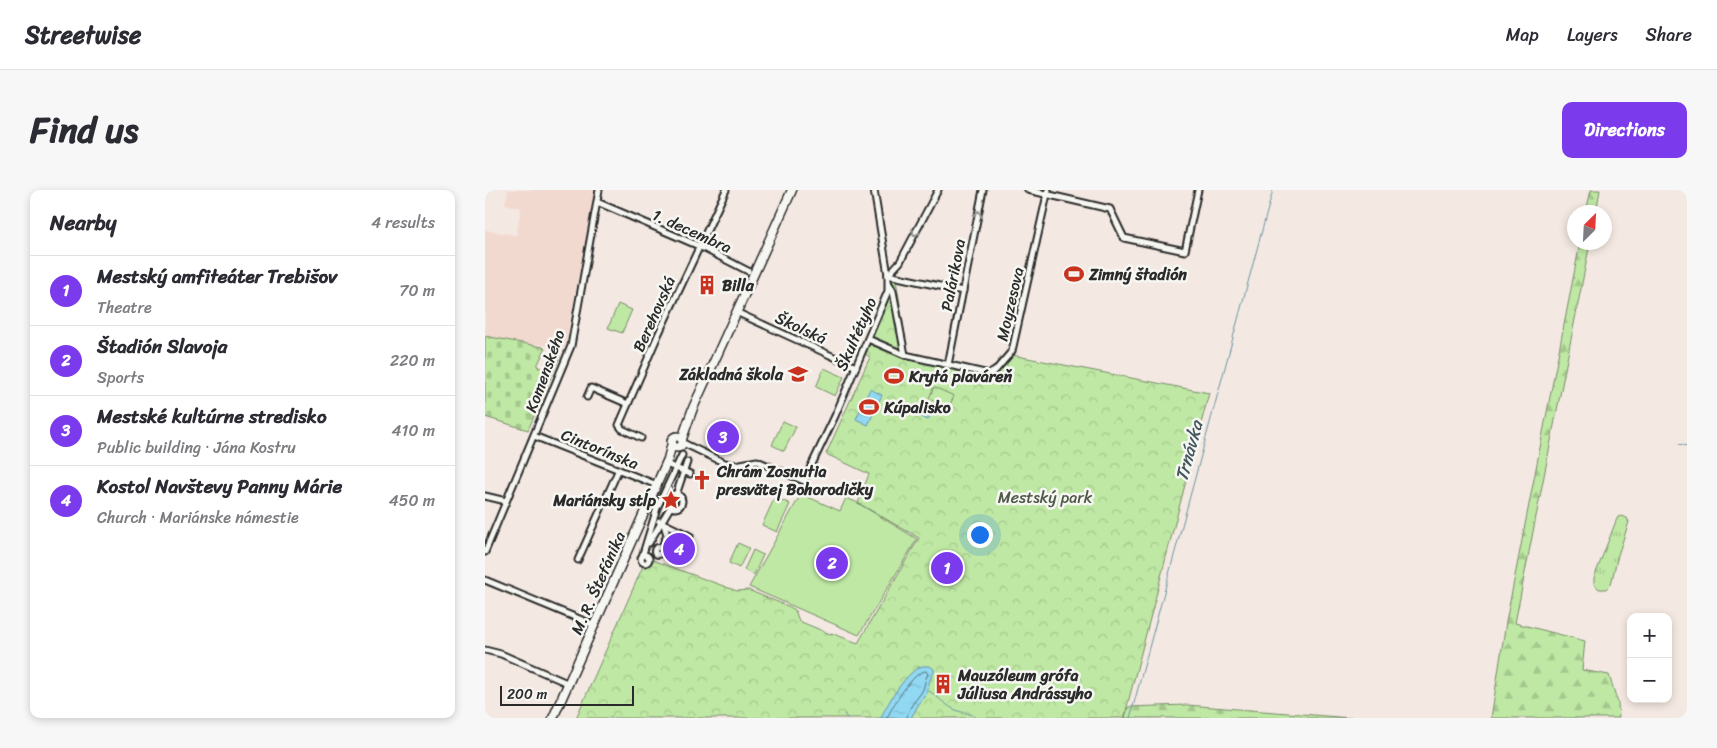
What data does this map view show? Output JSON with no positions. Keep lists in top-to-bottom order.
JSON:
{
  "streets": {
    "street": [
      "1. decembra",
      "Palárikova",
      "Moyzesova",
      "Berehovská",
      "Školská",
      "Škultétyho",
      "Komenského",
      "Cintorínska",
      "M. R. Štefánika"
    ]
  },
  "crossings": [
    ["1. decembra", "Berehovská"],
    ["1. decembra", "Komenského"],
    ["Palárikova", "Moyzesova"],
    ["Moyzesova", "Škultétyho"],
    ["Školská", "Škultétyho"],
    ["Školská", "M. R. Štefánika"],
    ["Škultétyho", "M. R. Štefánika"],
    ["Komenského", "Cintorínska"],
    ["Cintorínska", "M. R. Štefánika"]
  ],
  "one_way": ["Palárikova"],
  "water": ["Trnávka"],
  "parks": ["Mestský park"],
  "places": {
    "sports": ["Zimný štadión", "Krytá plaváreň", "Kúpalisko"],
    "building": ["Billa", "Mauzóleum grófa Júliusa Andrássyho"],
    "school or university": ["Základná škola"],
    "church": ["Chrám Zosnutia presvätej Bohorodičky"],
    "place": ["Mariánsky stĺp"]
  },
  "scale_bar": "200 m",
  "north": "top right",
  "page": {
    "header": "Streetwise",
    "nav": ["Map", "Layers", "Share"],
    "title": "Find us",
    "buttons": "Directions",
    "heading": ["Nearby", "4 results"],
    "list": [
      {
        "mark": "1",
        "name": "Mestský amfiteáter Trebišov",
        "note": "Theatre",
        "value": "70 m"
      },
      {
        "mark": "2",
        "name": "Štadión Slavoja",
        "note": "Sports",
        "value": "220 m"
      },
      {
        "mark": "3",
        "name": "Mestské kultúrne stredisko",
        "note": "Public building · Jána Kostru",
        "value": "410 m"
      },
      {
        "mark": "4",
        "name": "Kostol Navštevy Panny Márie",
        "note": "Church · Mariánske námestie",
        "value": "450 m"
      }
    ],
    "pins": [
      "3",
      "4",
      "2",
      "1"
    ],
    "map_buttons": ["+", "−"],
    "scale": "200 m"
  }
}
